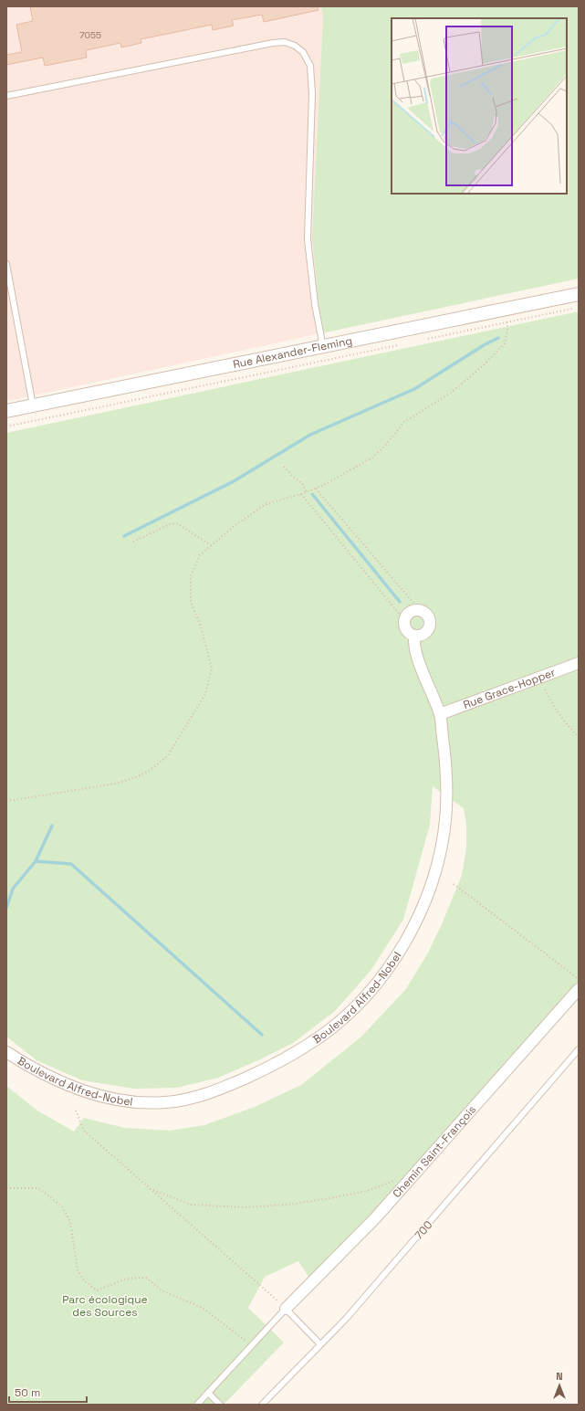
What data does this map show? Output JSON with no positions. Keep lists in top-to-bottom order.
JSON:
{
  "streets": {
    "street": [
      "Rue Alexander-Fleming",
      "Rue Grace-Hopper",
      "Boulevard Alfred-Nobel",
      "Chemin Saint-François"
    ],
    "lane": ["700"]
  },
  "crossings": [
    ["Rue Grace-Hopper", "Boulevard Alfred-Nobel"]
  ],
  "parks": ["Parc écologique des Sources"],
  "house_numbers": ["7055"],
  "scale_bar": "50 m",
  "north": "top"
}
